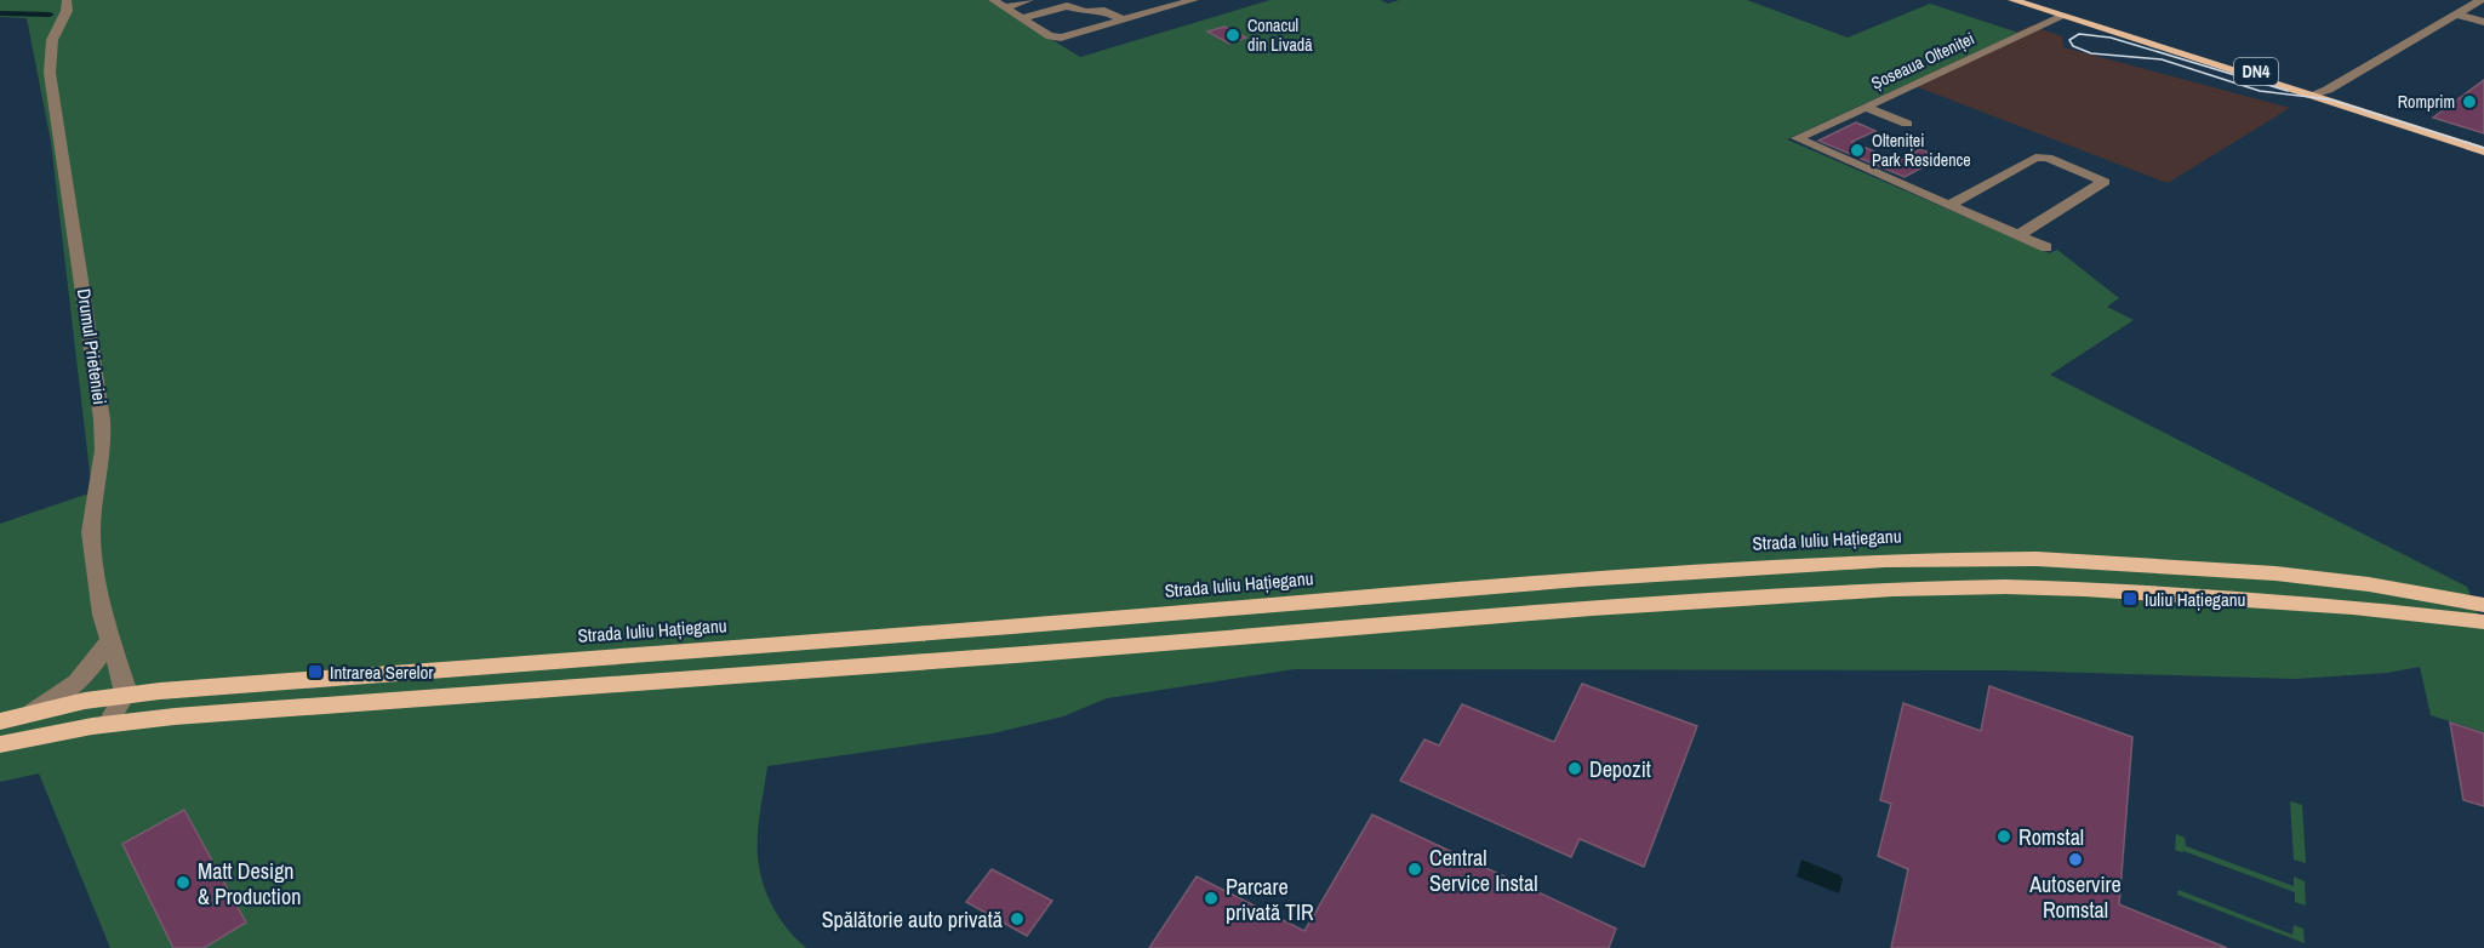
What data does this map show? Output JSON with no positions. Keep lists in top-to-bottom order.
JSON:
{
  "streets": {
    "main road": ["DN4", "Strada Iuliu Hațieganu"],
    "street": ["Șoseaua Olteniței", "Drumul Prieteniei"]
  },
  "crossings": [
    ["Șoseaua Olteniței", "DN4"],
    ["Drumul Prieteniei", "Strada Iuliu Hațieganu"]
  ],
  "places": {
    "other": [
      "Conacul din Livadă",
      "Romprim",
      "Olteniței Park Residence",
      "Depozit",
      "Romstal",
      "Autoservire Romstal",
      "Central Service Instal",
      "Matt Design & Production",
      "Parcare privată TIR",
      "Spălătorie auto privată"
    ],
    "transit": ["Iuliu Hațieganu", "Intrarea Serelor"]
  }
}
